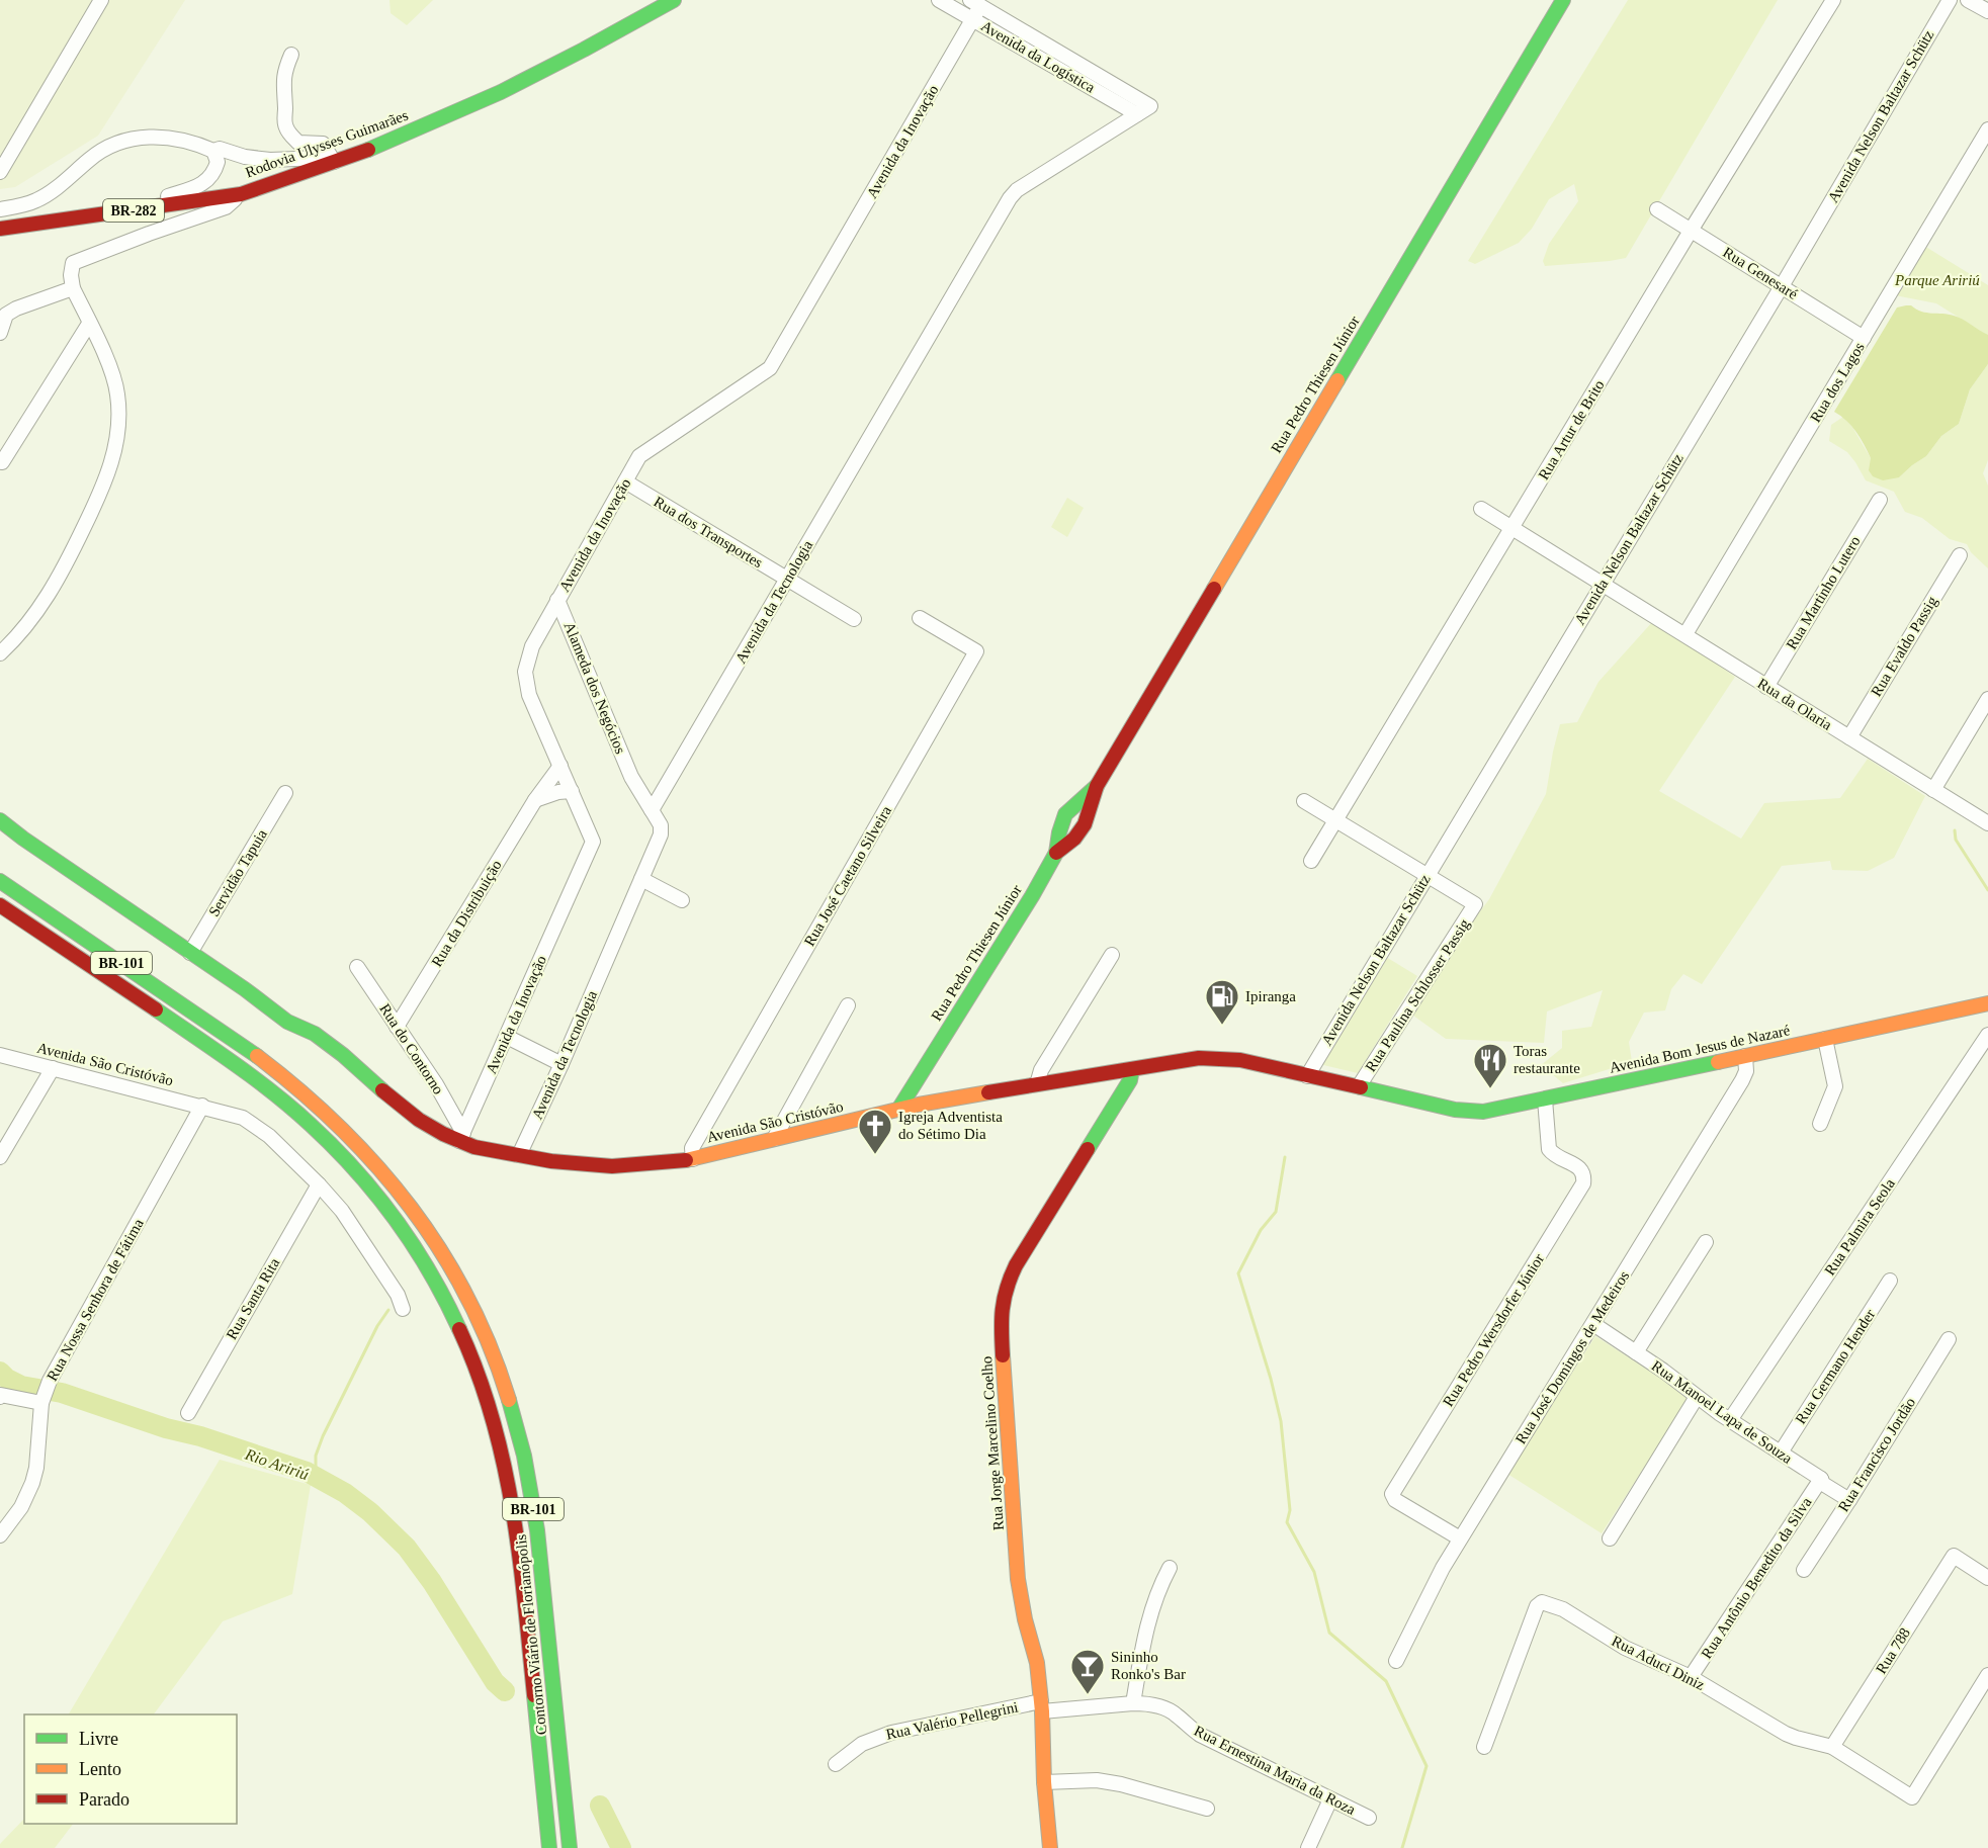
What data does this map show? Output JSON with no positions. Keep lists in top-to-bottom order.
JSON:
{
  "streets": {
    "main road": [
      "Rodovia Ulysses Guimarães",
      "BR-282",
      "Rua Pedro Thiesen Júnior",
      "BR-101",
      "Avenida Bom Jesus de Nazaré",
      "Avenida São Cristóvão",
      "Rua Jorge Marcelino Coelho",
      "Contorno Viário de Florianópolis"
    ],
    "street": [
      "Avenida da Logística",
      "Avenida Nelson Baltazar Schütz",
      "Avenida da Inovação",
      "Rua Genesaré",
      "Rua dos Lagos",
      "Rua Artur de Brito",
      "Rua dos Transportes",
      "Rua Martinho Lutero",
      "Avenida da Tecnologia",
      "Rua Evaldo Passig",
      "Alameda dos Negócios",
      "Rua da Olaria",
      "Servidão Tapuia",
      "Rua José Caetano Silveira",
      "Rua da Distribuição",
      "Rua Paulina Schlosser Passig",
      "Rua do Contorno",
      "Rua Palmira Seola",
      "Rua Santa Rita",
      "Rua Nossa Senhora de Fátima",
      "Rua Pedro Wersdorfer Júnior",
      "Rua José Domingos de Medeiros",
      "Rua Germano Hender",
      "Rua Manoel Lapa de Souza",
      "Rua Francisco Jordão",
      "Rua Antônio Benedito da Silva",
      "Rua 788",
      "Rua Aduci Diniz",
      "Rua Valério Pellegrini",
      "Rua Ernestina Maria da Roza"
    ]
  },
  "crossings": [
    ["Avenida da Logística", "Avenida da Inovação"],
    ["Avenida da Logística", "Avenida da Tecnologia"],
    ["Avenida Nelson Baltazar Schütz", "Rua Genesaré"],
    ["Avenida Nelson Baltazar Schütz", "Rua da Olaria"],
    ["Avenida Nelson Baltazar Schütz", "Rua Paulina Schlosser Passig"],
    ["Avenida Nelson Baltazar Schütz", "Avenida Bom Jesus de Nazaré"],
    ["Avenida da Inovação", "Rua dos Transportes"],
    ["Avenida da Inovação", "Alameda dos Negócios"],
    ["Avenida da Inovação", "Rua da Distribuição"],
    ["Avenida da Inovação", "Rua do Contorno"],
    ["Avenida da Inovação", "Avenida São Cristóvão"],
    ["Rua Genesaré", "Rua dos Lagos"],
    ["Rua Genesaré", "Rua Artur de Brito"],
    ["Rua dos Lagos", "Rua da Olaria"],
    ["Rua Pedro Thiesen Júnior", "Avenida São Cristóvão"],
    ["Rua Artur de Brito", "Rua da Olaria"],
    ["Rua dos Transportes", "Avenida da Tecnologia"],
    ["Rua Martinho Lutero", "Rua da Olaria"],
    ["Avenida da Tecnologia", "Alameda dos Negócios"],
    ["Avenida da Tecnologia", "Avenida São Cristóvão"],
    ["Rua Evaldo Passig", "Rua da Olaria"],
    ["Servidão Tapuia", "Avenida São Cristóvão"],
    ["Rua José Caetano Silveira", "Avenida São Cristóvão"],
    ["Rua da Distribuição", "Rua do Contorno"],
    ["Rua Paulina Schlosser Passig", "Avenida Bom Jesus de Nazaré"],
    ["Rua do Contorno", "Avenida São Cristóvão"],
    ["Avenida Bom Jesus de Nazaré", "Avenida São Cristóvão"],
    ["Avenida Bom Jesus de Nazaré", "Rua Pedro Wersdorfer Júnior"],
    ["Avenida Bom Jesus de Nazaré", "Rua José Domingos de Medeiros"],
    ["Avenida Bom Jesus de Nazaré", "Rua Jorge Marcelino Coelho"],
    ["Avenida São Cristóvão", "Rua Santa Rita"],
    ["Avenida São Cristóvão", "Rua Nossa Senhora de Fátima"],
    ["Avenida São Cristóvão", "Rua Jorge Marcelino Coelho"],
    ["Rua Palmira Seola", "Rua Manoel Lapa de Souza"],
    ["Rua Pedro Wersdorfer Júnior", "Rua José Domingos de Medeiros"],
    ["Rua José Domingos de Medeiros", "Rua Manoel Lapa de Souza"],
    ["Rua Germano Hender", "Rua Manoel Lapa de Souza"],
    ["Rua Manoel Lapa de Souza", "Rua Francisco Jordão"],
    ["Rua Manoel Lapa de Souza", "Rua Antônio Benedito da Silva"],
    ["Rua Jorge Marcelino Coelho", "Rua Valério Pellegrini"],
    ["Rua Jorge Marcelino Coelho", "Rua Ernestina Maria da Roza"],
    ["Rua Antônio Benedito da Silva", "Rua Aduci Diniz"],
    ["Rua 788", "Rua Aduci Diniz"],
    ["Rua Valério Pellegrini", "Rua Ernestina Maria da Roza"]
  ],
  "water": ["Rio Aririú"],
  "parks": ["Parque Aririú"],
  "places": {
    "fuel station": ["Ipiranga"],
    "restaurant": ["Toras restaurante"],
    "church": ["Igreja Adventista do Sétimo Dia"],
    "bar": ["Sininho Ronko's Bar"]
  },
  "legend": ["Livre", "Lento", "Parado"]
}
